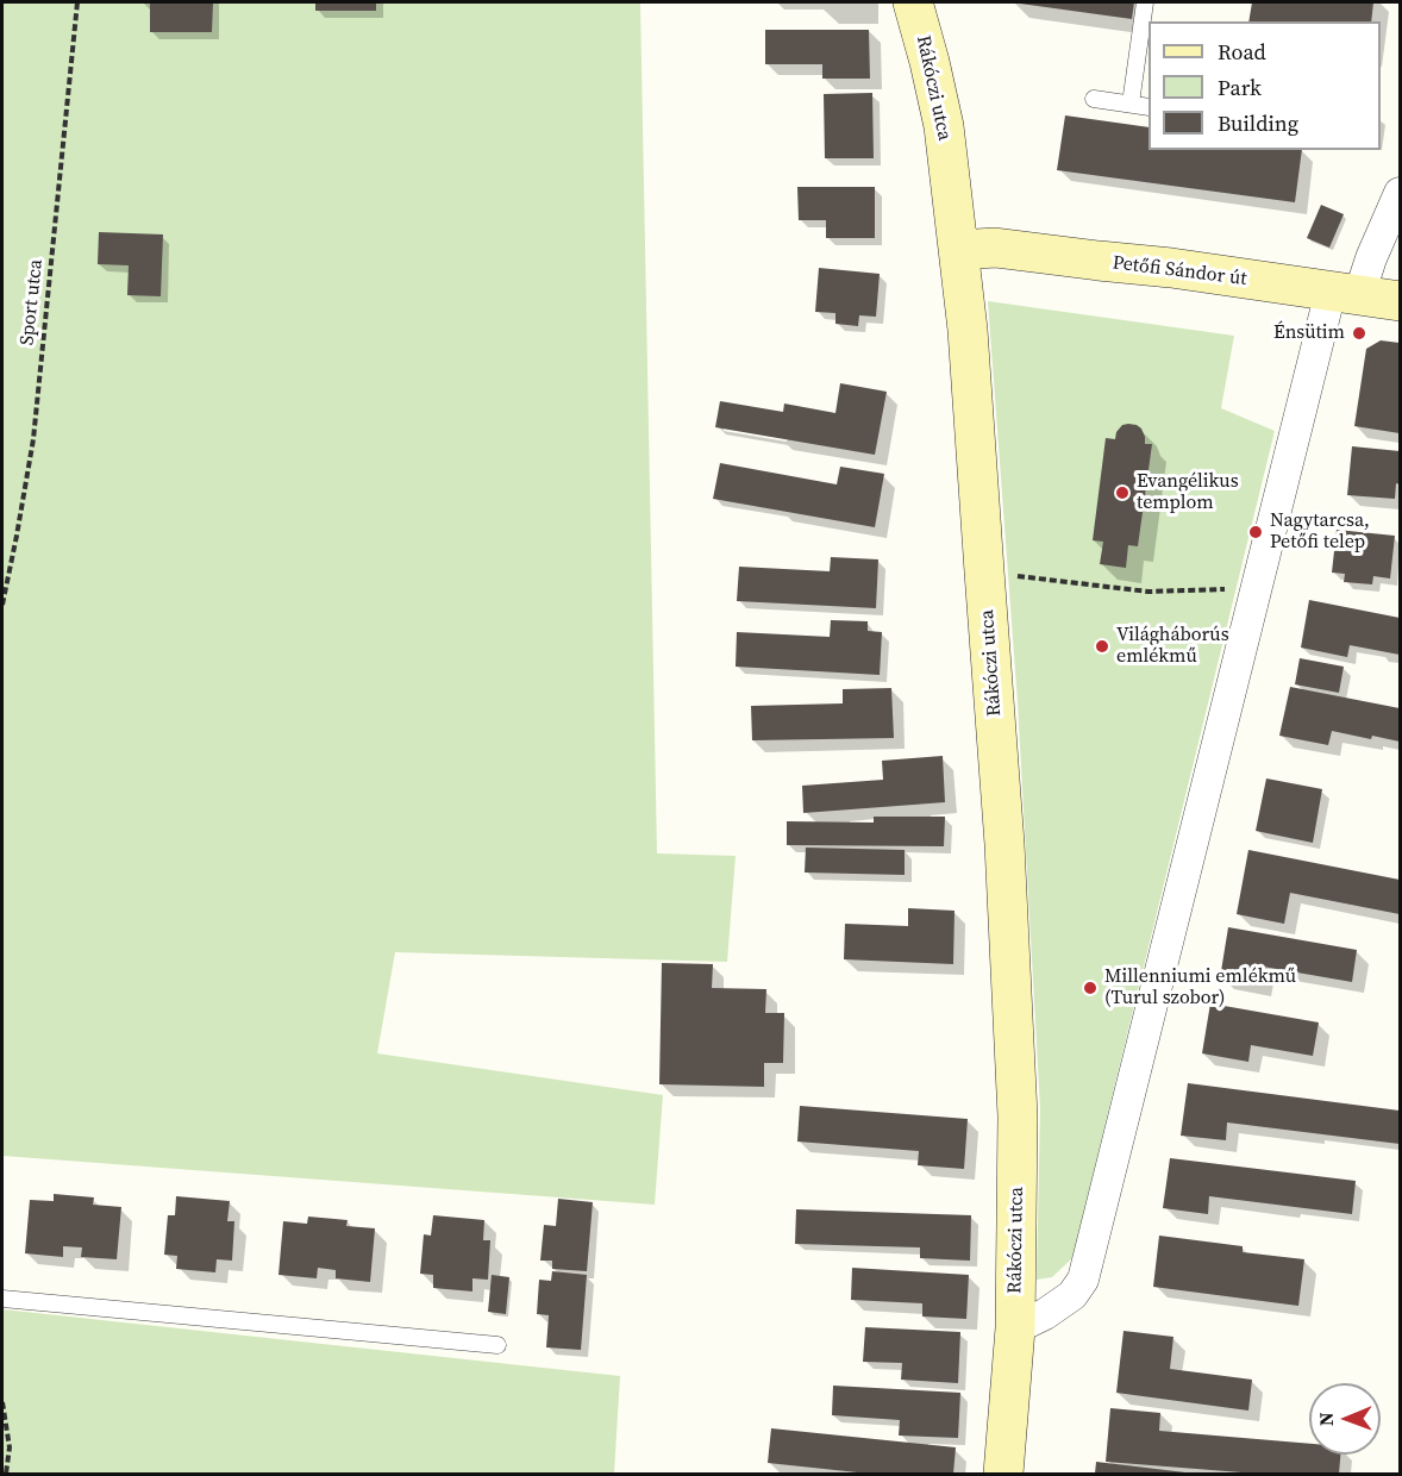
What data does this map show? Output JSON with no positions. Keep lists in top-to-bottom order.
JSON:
{
  "streets": {
    "main road": ["Rákóczi utca", "Petőfi Sándor út"],
    "path": ["Sport utca"]
  },
  "crossings": [
    ["Rákóczi utca", "Petőfi Sándor út"]
  ],
  "places": [
    "Énsütim",
    "Evangélikus templom",
    "Nagytarcsa, Petőfi telep",
    "Világháborús emlékmű",
    "Millenniumi emlékmű (Turul szobor)"
  ],
  "legend": ["Road", "Park", "Building"],
  "north": "left"
}
